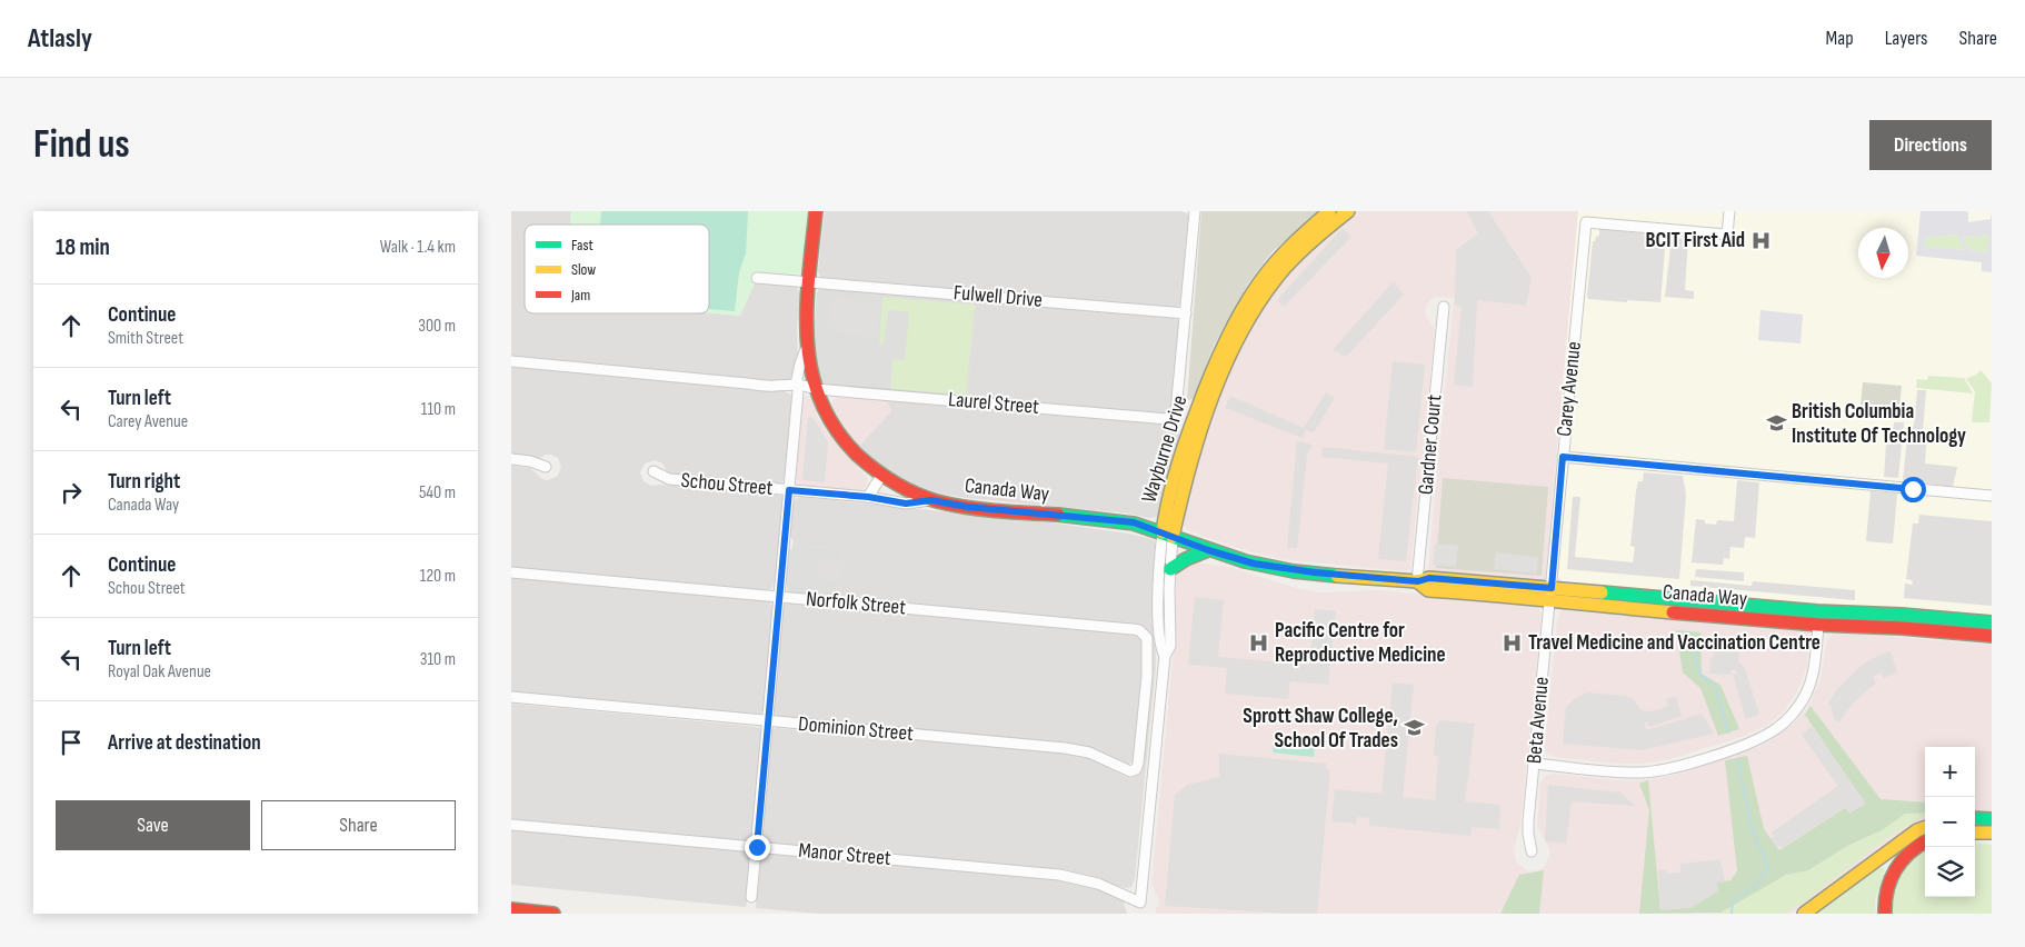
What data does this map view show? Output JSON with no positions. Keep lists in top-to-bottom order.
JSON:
{
  "streets": {
    "main road": ["Wayburne Drive", "Canada Way"],
    "street": [
      "Fulwell Drive",
      "Carey Avenue",
      "Laurel Street",
      "Gardner Court",
      "Schou Street",
      "Norfolk Street",
      "Beta Avenue",
      "Dominion Street",
      "Manor Street"
    ]
  },
  "crossings": [
    ["Fulwell Drive", "Laurel Street"],
    ["Fulwell Drive", "Canada Way"],
    ["Carey Avenue", "Canada Way"],
    ["Carey Avenue", "Beta Avenue"],
    ["Laurel Street", "Canada Way"],
    ["Gardner Court", "Canada Way"],
    ["Wayburne Drive", "Canada Way"],
    ["Wayburne Drive", "Manor Street"],
    ["Schou Street", "Canada Way"],
    ["Canada Way", "Beta Avenue"],
    ["Norfolk Street", "Dominion Street"]
  ],
  "places": {
    "hospital": ["BCIT First Aid", "Pacific Centre for Reproductive Medicine", "Travel Medicine and Vaccination Centre"],
    "school or university": ["British Columbia Institute Of Technology", "Sprott Shaw College, School Of Trades"]
  },
  "legend": ["Fast", "Slow", "Jam"],
  "north": "bottom",
  "page": {
    "header": "Atlasly",
    "nav": ["Map", "Layers", "Share"],
    "buttons": [
      "Directions",
      ["Save", "Share"]
    ],
    "title": "Find us",
    "heading": ["18 min", "Walk · 1.4 km"],
    "list": [
      ["Continue", "Smith Street", "300 m"],
      ["Turn left", "Carey Avenue", "110 m"],
      ["Turn right", "Canada Way", "540 m"],
      ["Continue", "Schou Street", "120 m"],
      ["Turn left", "Royal Oak Avenue", "310 m"],
      "Arrive at destination"
    ],
    "map_buttons": ["+", "−"]
  }
}
